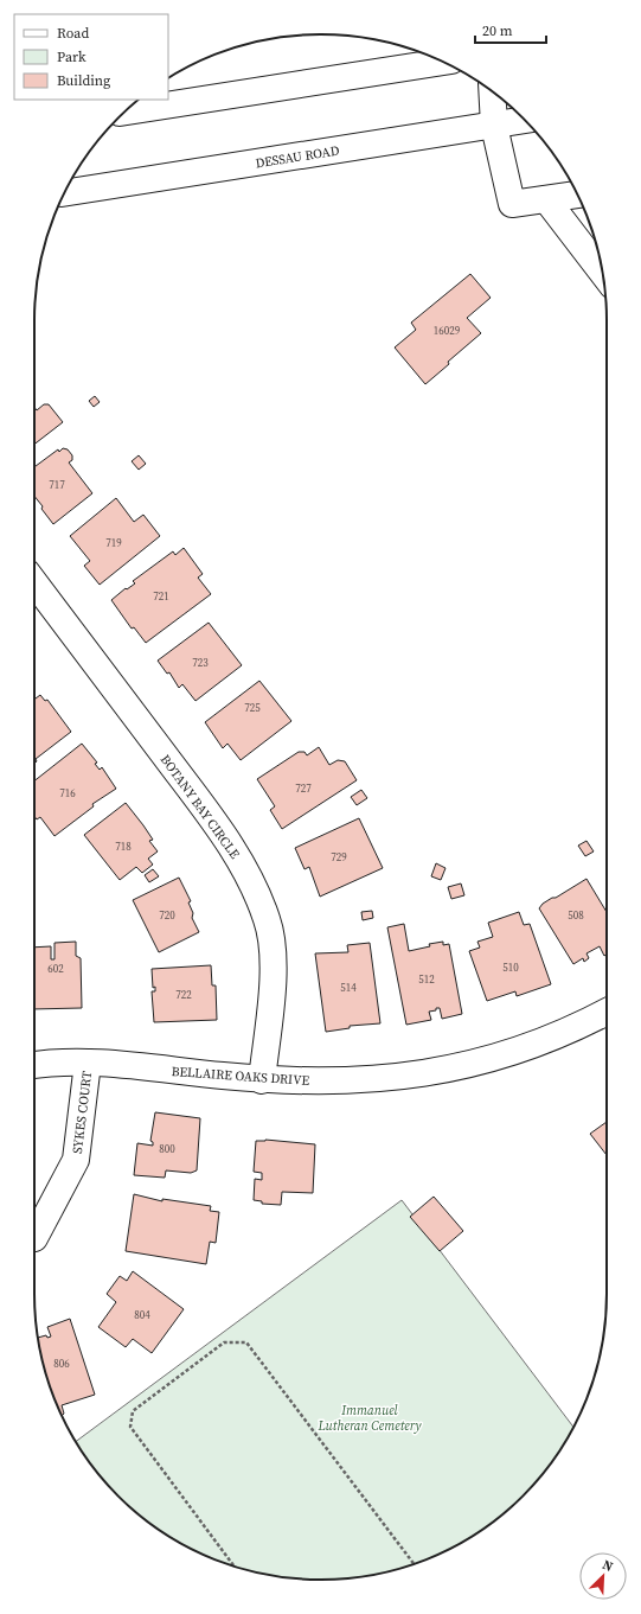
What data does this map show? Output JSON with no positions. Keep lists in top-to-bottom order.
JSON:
{
  "streets": {
    "street": [
      "DESSAU ROAD",
      "BOTANY BAY CIRCLE",
      "BELLAIRE OAKS DRIVE",
      "SYKES COURT"
    ]
  },
  "crossings": [
    ["BOTANY BAY CIRCLE", "BELLAIRE OAKS DRIVE"],
    ["BELLAIRE OAKS DRIVE", "SYKES COURT"]
  ],
  "parks": ["Immanuel Lutheran Cemetery"],
  "house_numbers": [
    "16029",
    "717",
    "719",
    "721",
    "723",
    "725",
    "727",
    "716",
    "718",
    "729",
    "720",
    "508",
    "510",
    "602",
    "512",
    "514",
    "722",
    "800",
    "804",
    "806"
  ],
  "legend": ["Road", "Park", "Building"],
  "scale_bar": "20 m",
  "north": "top right"
}
